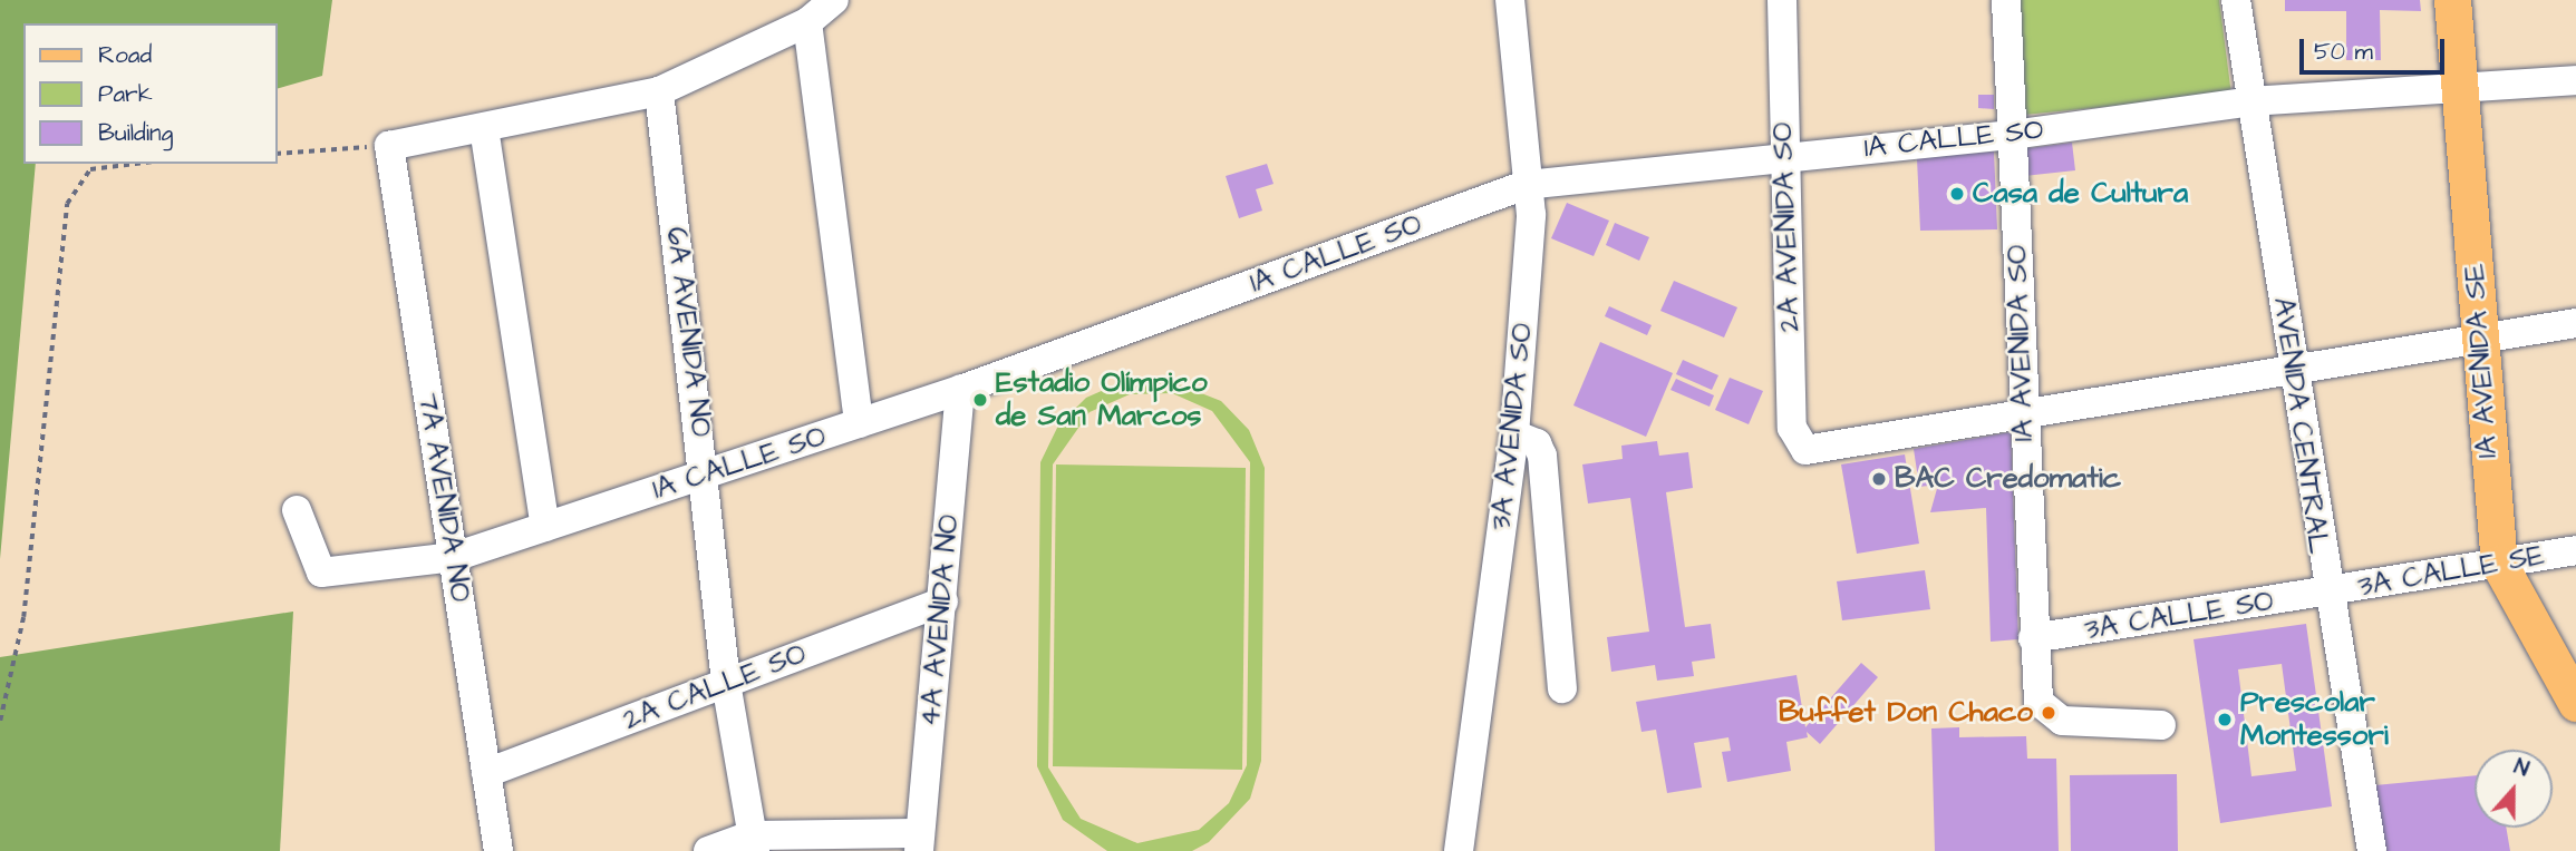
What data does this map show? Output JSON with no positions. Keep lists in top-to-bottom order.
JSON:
{
  "streets": {
    "main road": ["1A AVENIDA SE"],
    "street": [
      "1A CALLE SO",
      "2A AVENIDA SO",
      "6A AVENIDA NO",
      "1A AVENIDA SO",
      "AVENIDA CENTRAL",
      "3A AVENIDA SO",
      "7A AVENIDA NO",
      "3A CALLE SE",
      "3A CALLE SO",
      "4A AVENIDA NO",
      "2A CALLE SO"
    ]
  },
  "crossings": [
    ["1A CALLE SO", "2A AVENIDA SO"],
    ["1A CALLE SO", "6A AVENIDA NO"],
    ["1A CALLE SO", "1A AVENIDA SO"],
    ["1A CALLE SO", "1A AVENIDA SE"],
    ["1A CALLE SO", "AVENIDA CENTRAL"],
    ["1A CALLE SO", "3A AVENIDA SO"],
    ["1A CALLE SO", "7A AVENIDA NO"],
    ["1A CALLE SO", "4A AVENIDA NO"],
    ["2A AVENIDA SO", "1A AVENIDA SO"],
    ["6A AVENIDA NO", "2A CALLE SO"],
    ["1A AVENIDA SO", "3A CALLE SO"],
    ["1A AVENIDA SE", "3A CALLE SE"],
    ["AVENIDA CENTRAL", "3A CALLE SE"],
    ["AVENIDA CENTRAL", "3A CALLE SO"],
    ["7A AVENIDA NO", "2A CALLE SO"],
    ["3A CALLE SE", "3A CALLE SO"],
    ["4A AVENIDA NO", "2A CALLE SO"]
  ],
  "places": [
    "Casa de Cultura",
    "Estadio Olímpico de San Marcos",
    "BAC Credomatic",
    "Buffet Don Chaco",
    "Prescolar Montessori"
  ],
  "legend": ["Road", "Park", "Building"],
  "scale_bar": "50 m",
  "north": "top"
}
